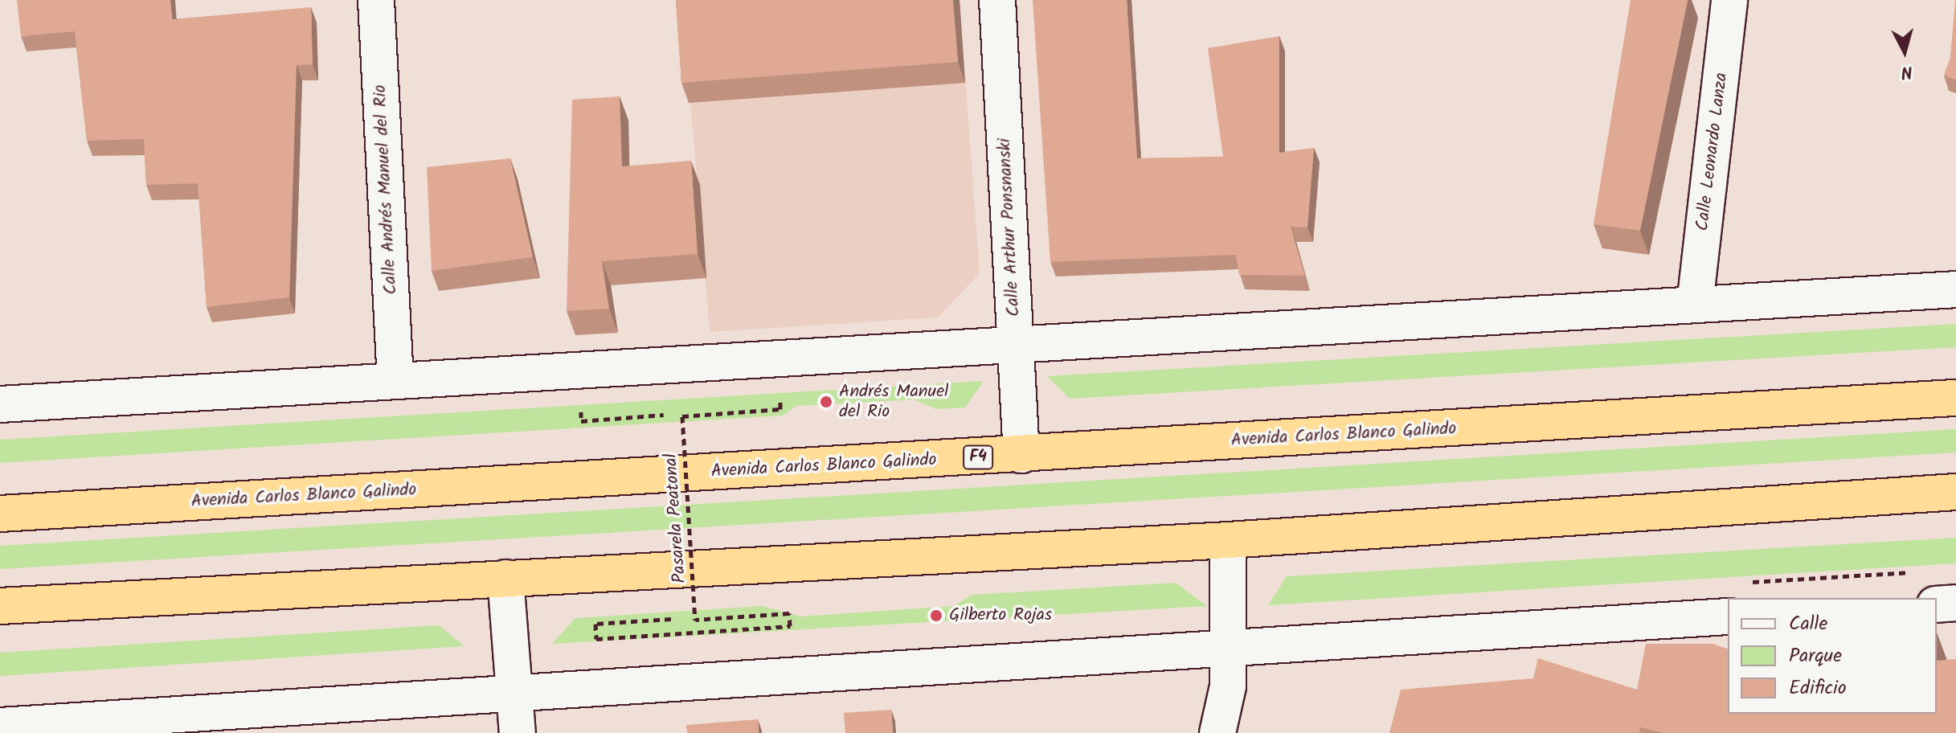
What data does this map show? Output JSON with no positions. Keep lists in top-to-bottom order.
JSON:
{
  "streets": {
    "highway": ["Avenida Carlos Blanco Galindo", "F4"],
    "street": ["Calle Leonardo Lanza", "Calle Andrés Manuel del Rio", "Calle Arthur Ponsnanski"],
    "path": ["Pasarela Peatonal"]
  },
  "crossings": [
    ["Calle Arthur Ponsnanski", "Avenida Carlos Blanco Galindo"]
  ],
  "places": ["Andrés Manuel del Rio", "Gilberto Rojas"],
  "legend": ["Calle", "Parque", "Edificio"],
  "north": "bottom"
}
